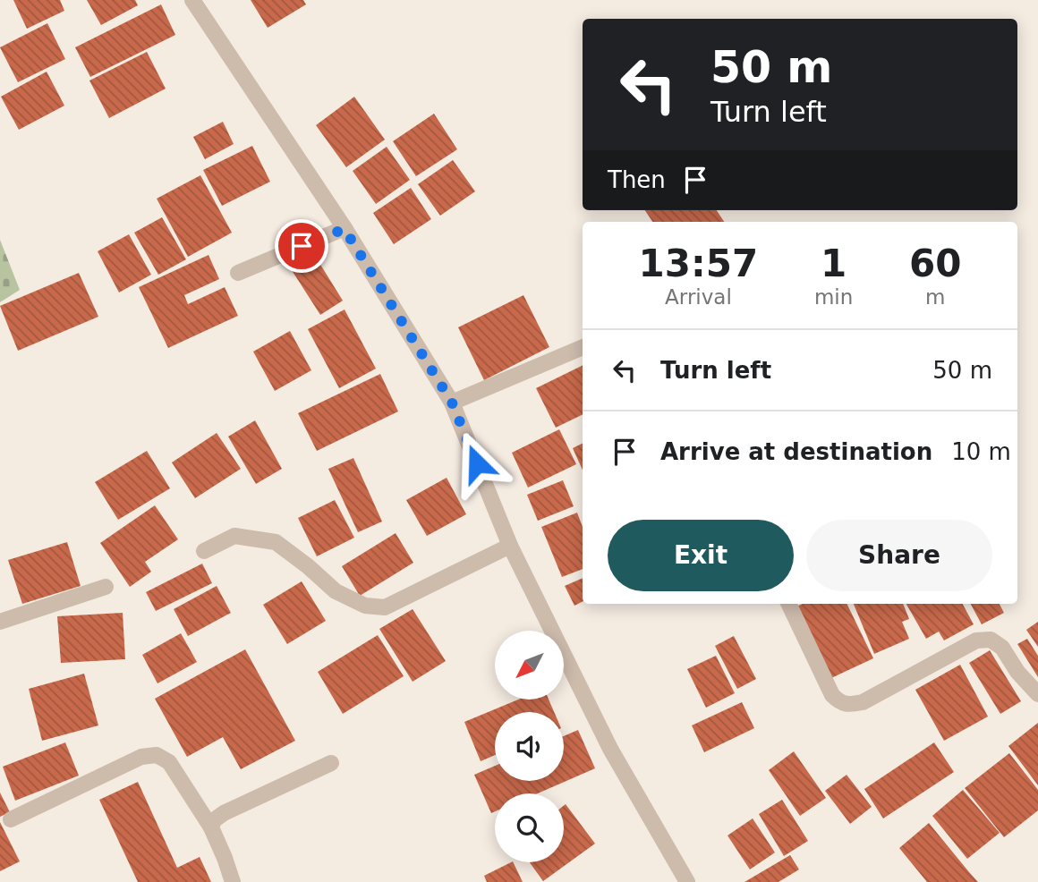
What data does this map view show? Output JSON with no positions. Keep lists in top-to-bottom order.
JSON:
{
  "north": "bottom left",
  "page": {
    "turn": ["50 m", "Turn left"],
    "then": "Then",
    "eta": [
      "13:57",
      "Arrival",
      "1",
      "min",
      "60",
      "m"
    ],
    "list": [
      {
        "name": "Turn left",
        "value": "50 m"
      },
      {
        "name": "Arrive at destination",
        "value": "10 m"
      }
    ],
    "buttons": ["Exit", "Share"]
  }
}
